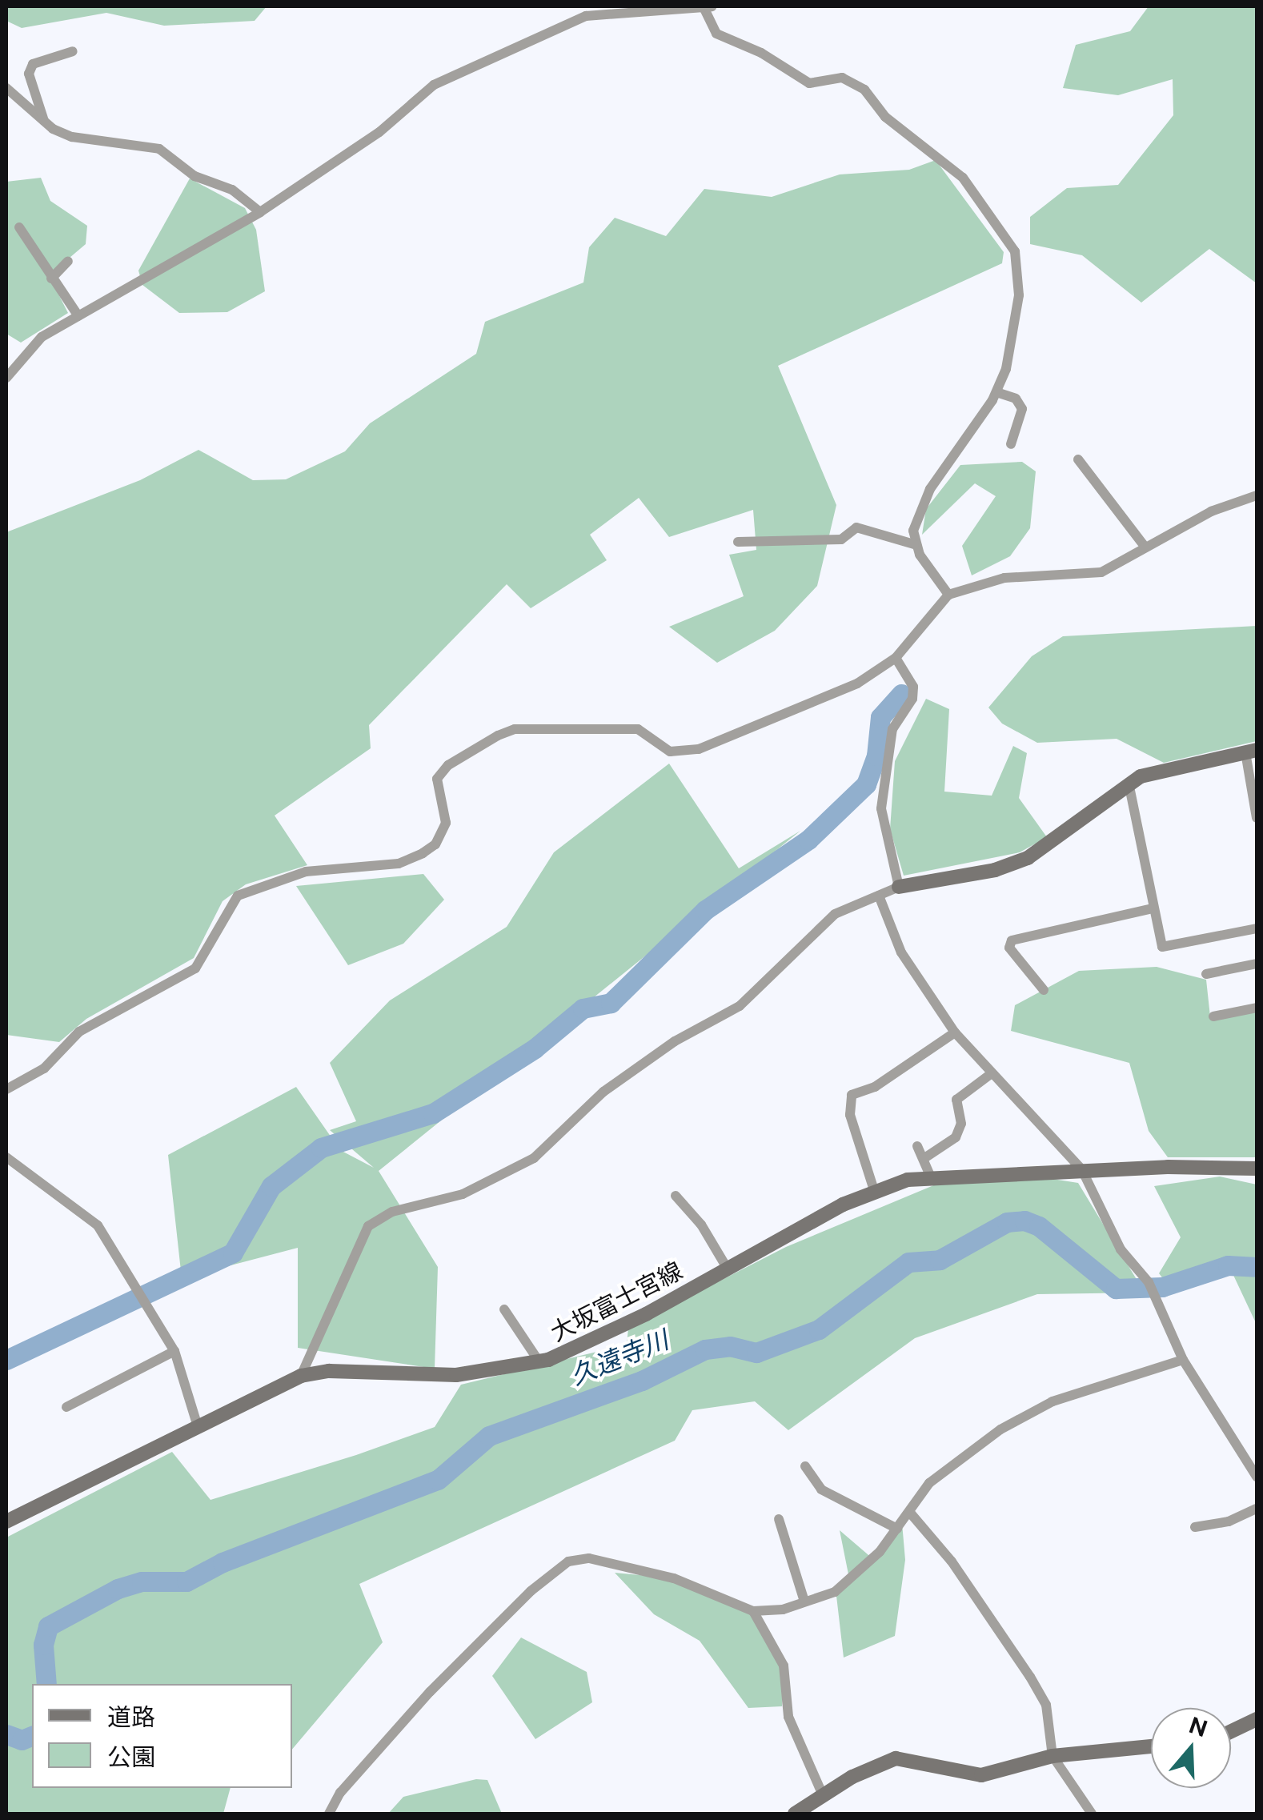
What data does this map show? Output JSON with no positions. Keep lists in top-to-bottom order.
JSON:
{
  "streets": {
    "main road": ["大坂富士宮線"]
  },
  "water": ["久遠寺川"],
  "legend": ["道路", "公園"],
  "north": "top"
}
